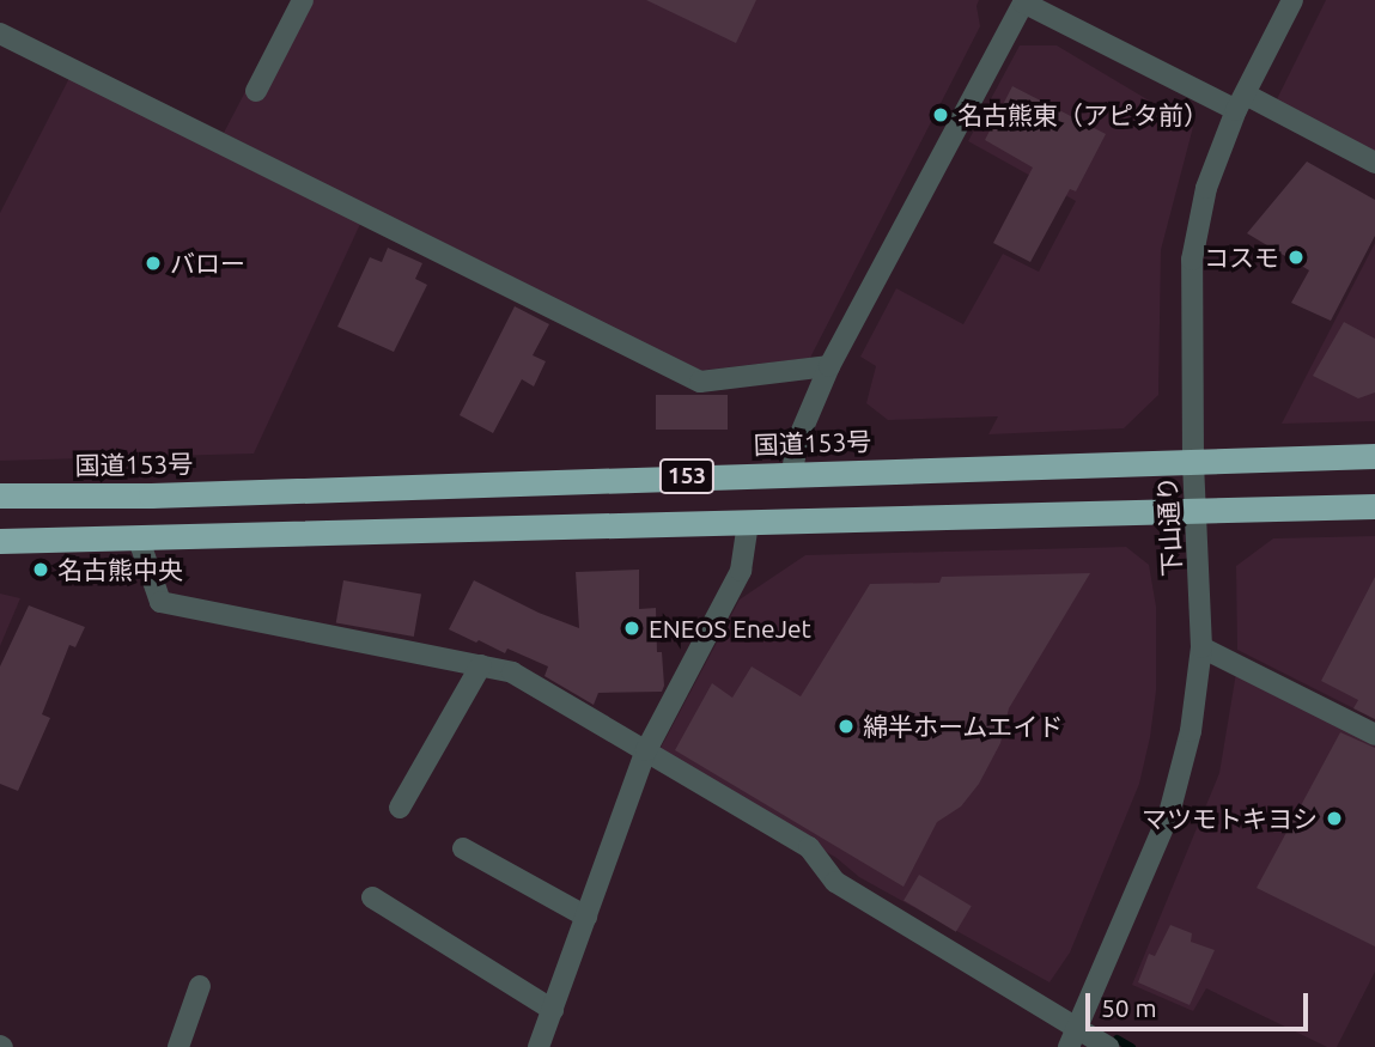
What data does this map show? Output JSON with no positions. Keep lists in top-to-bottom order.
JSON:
{
  "streets": {
    "highway": ["国道153号", "153"],
    "street": ["下山通り"]
  },
  "crossings": [
    ["国道153号", "下山通り"],
    ["153", "下山通り"]
  ],
  "places": [
    "名古熊東（アピタ前）",
    "コスモ",
    "バロー",
    "名古熊中央",
    "ENEOS EneJet",
    "綿半ホームエイド",
    "マツモトキヨシ"
  ],
  "scale_bar": "50 m"
}
